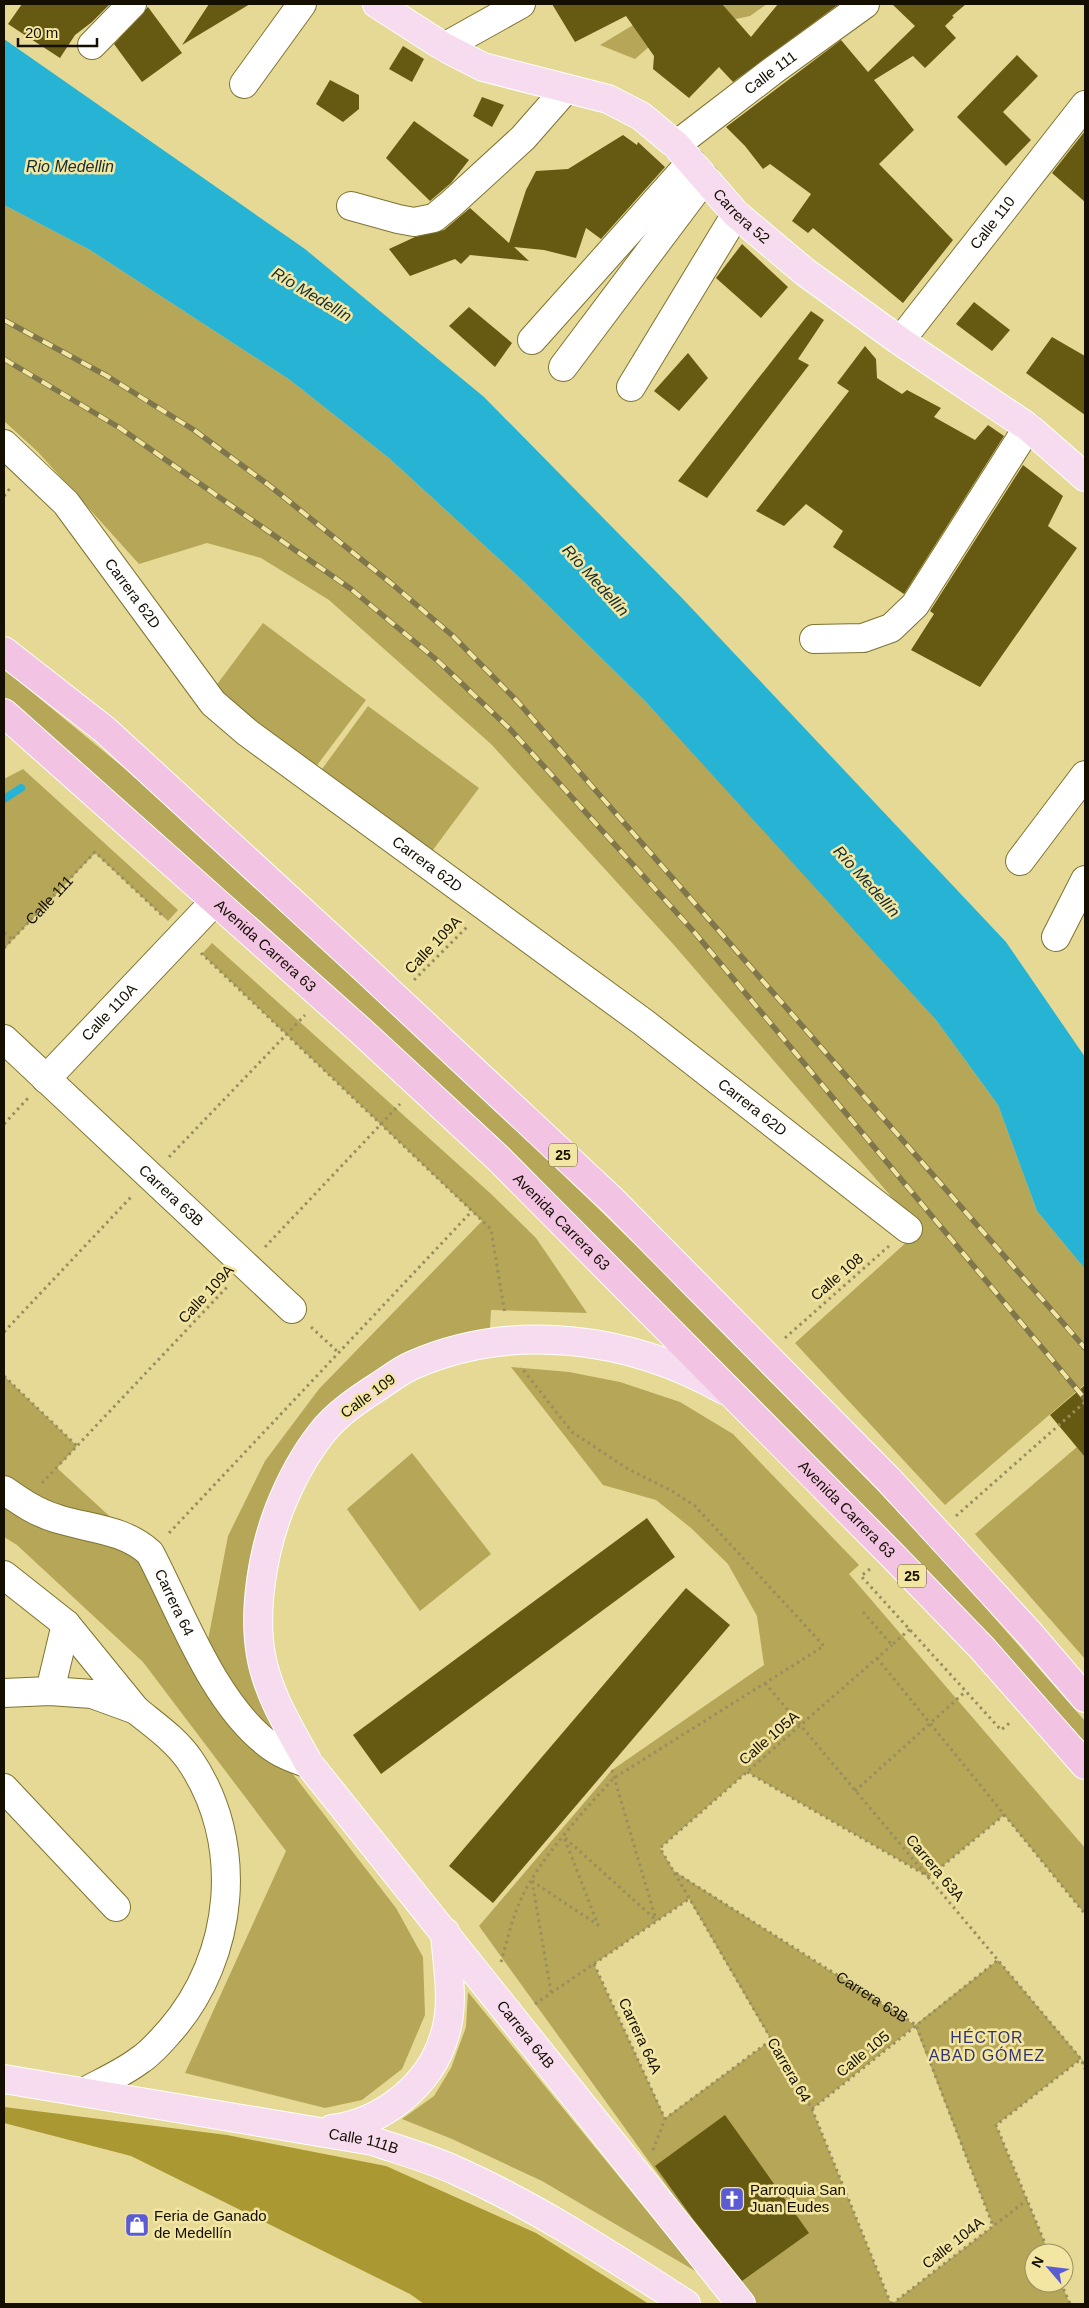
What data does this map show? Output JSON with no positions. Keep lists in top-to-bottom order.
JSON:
{
  "streets": {
    "highway": ["Avenida Carrera 63", "25"],
    "main road": [
      "Carrera 52",
      "Calle 109",
      "Carrera 64B",
      "Calle 111B"
    ],
    "street": [
      "Calle 111",
      "Calle 110",
      "Carrera 62D",
      "Calle 110A",
      "Carrera 63B",
      "Carrera 64"
    ],
    "path": [
      "Calle 109A",
      "Calle 108",
      "Calle 105A",
      "Carrera 63A",
      "Carrera 64A",
      "Calle 105",
      "Calle 104A"
    ]
  },
  "crossings": [
    ["Calle 111", "Carrera 52"],
    ["Calle 111", "Calle 110A"],
    ["Carrera 52", "Calle 110"],
    ["Carrera 62D", "Calle 109A"],
    ["Carrera 62D", "Calle 108"],
    ["Calle 109A", "25"],
    ["Calle 109A", "Carrera 63B"],
    ["Calle 109A", "Carrera 64"],
    ["Avenida Carrera 63", "Calle 110A"],
    ["Avenida Carrera 63", "Calle 109"],
    ["Calle 110A", "Carrera 63B"],
    ["Carrera 63B", "Carrera 64"],
    ["Carrera 63B", "Calle 105"],
    ["Carrera 63B", "Calle 104A"],
    ["Calle 109", "Carrera 64"],
    ["Calle 109", "Carrera 64B"],
    ["Carrera 64", "Calle 105A"],
    ["Carrera 64", "Carrera 64B"],
    ["Carrera 64", "Calle 105"],
    ["Carrera 64", "Calle 104A"],
    ["Calle 105A", "Carrera 63A"],
    ["Carrera 63A", "Calle 105"]
  ],
  "districts": ["HÉCTOR ABAD GÓMEZ"],
  "water": ["Rio Medellin", "Río Medellín"],
  "places": {
    "church": ["Parroquia San Juan Eudes"],
    "shop": ["Feria de Ganado de Medellín"]
  },
  "scale_bar": "20 m",
  "north": "top left"
}
